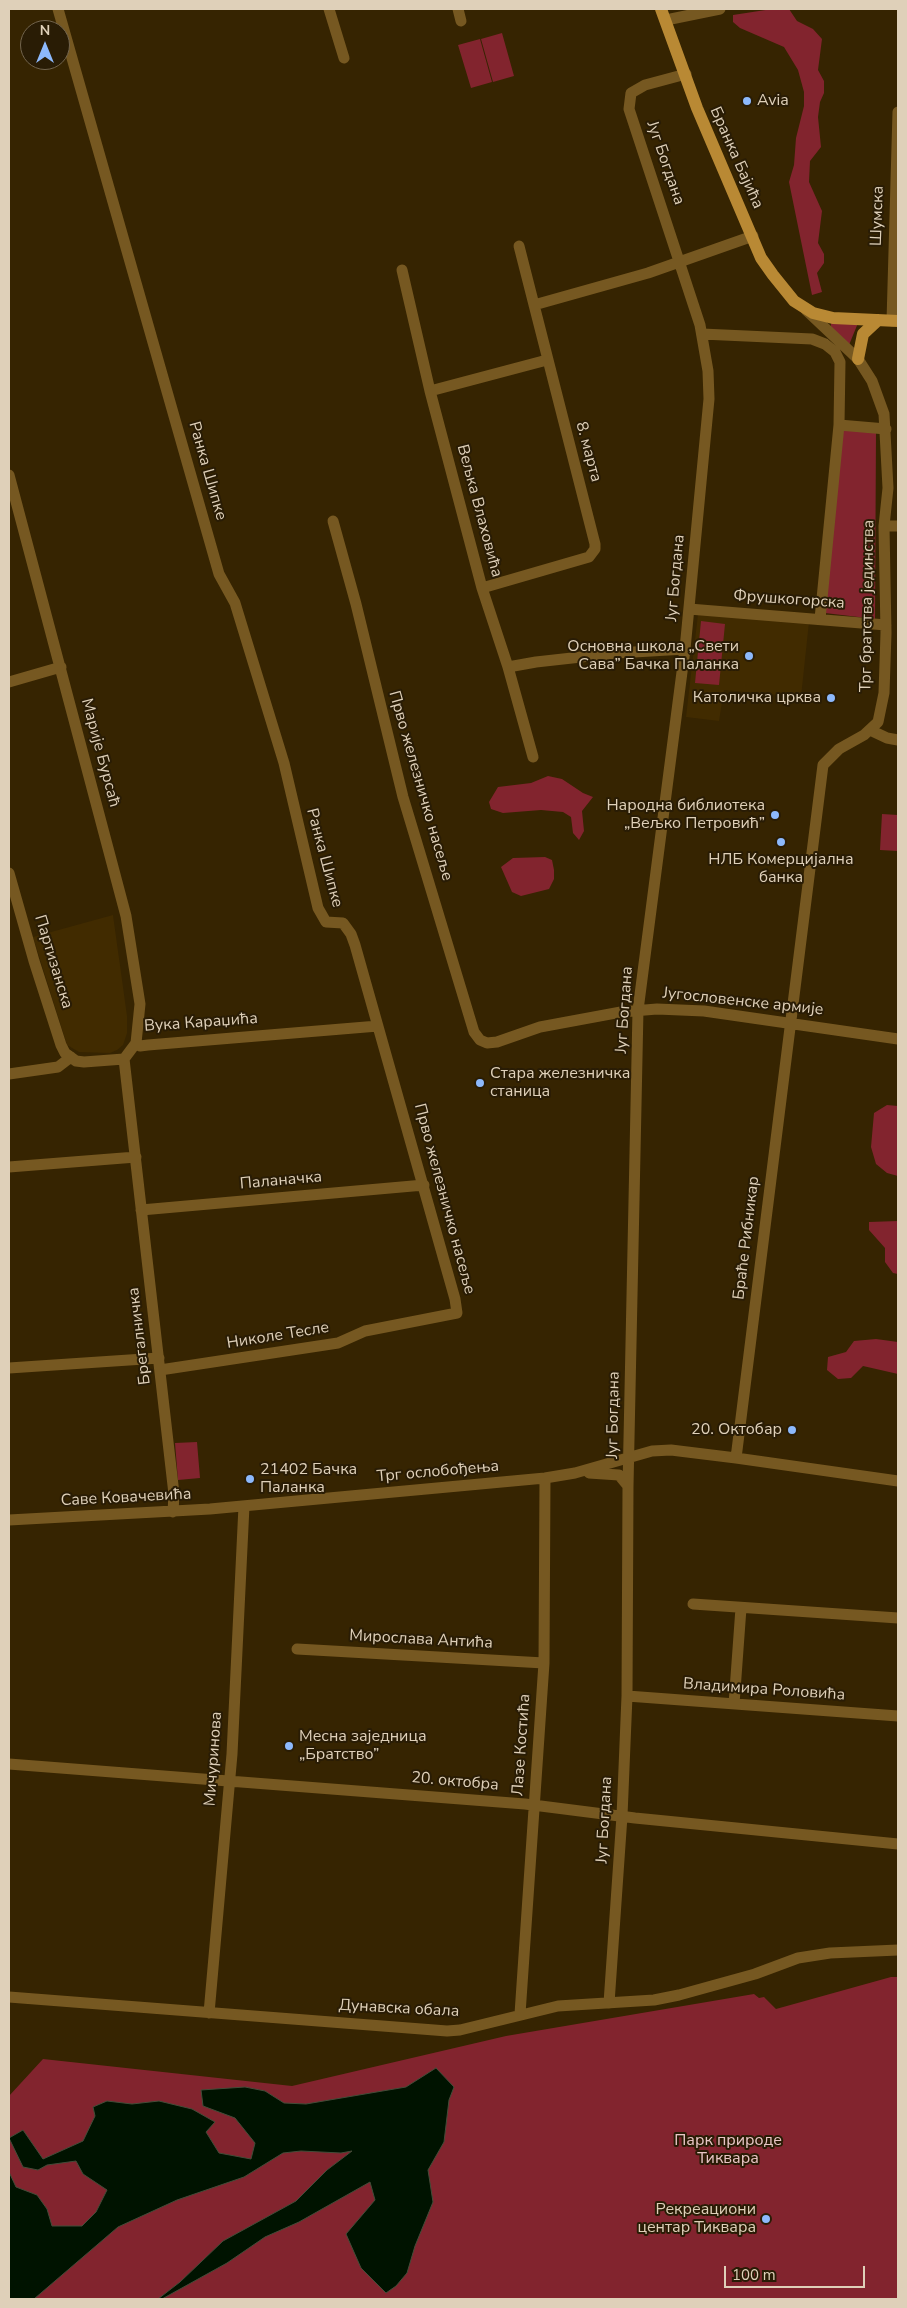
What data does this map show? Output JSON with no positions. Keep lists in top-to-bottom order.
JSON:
{
  "streets": {
    "main road": ["Бранка Бајића"],
    "street": [
      "Југ Богдана",
      "Шумска",
      "8. марта",
      "Ранка Шипке",
      "Вељка Влаховића",
      "Фрушкогорска",
      "Трг братства јединства",
      "Марије Бурсаћ",
      "Прво железничко насеље",
      "Партизанска",
      "Југословенске армије",
      "Вука Караџића",
      "Паланачка",
      "Браће Рибникар",
      "Брегалничка",
      "Николе Тесле",
      "Трг ослобођења",
      "Саве Ковачевића",
      "Мирослава Антића",
      "Владимира Роловића",
      "Лазе Костића",
      "Мичуринова",
      "20. октобра",
      "Дунавска обала"
    ]
  },
  "crossings": [
    ["Бранка Бајића", "Југ Богдана"],
    ["Бранка Бајића", "Трг братства јединства"],
    ["Југ Богдана", "Фрушкогорска"],
    ["Југ Богдана", "Југословенске армије"],
    ["Југ Богдана", "Трг ослобођења"],
    ["Југ Богдана", "Владимира Роловића"],
    ["Југ Богдана", "20. октобра"],
    ["Југ Богдана", "Дунавска обала"],
    ["8. марта", "Вељка Влаховића"],
    ["Ранка Шипке", "Прво железничко насеље"],
    ["Фрушкогорска", "Трг братства јединства"],
    ["Трг братства јединства", "Југословенске армије"],
    ["Трг братства јединства", "Браће Рибникар"],
    ["Марије Бурсаћ", "Вука Караџића"],
    ["Прво железничко насеље", "Југословенске армије"],
    ["Прво железничко насеље", "Вука Караџића"],
    ["Прво железничко насеље", "Паланачка"],
    ["Прво железничко насеље", "Николе Тесле"],
    ["Југословенске армије", "Браће Рибникар"],
    ["Вука Караџића", "Брегалничка"],
    ["Паланачка", "Брегалничка"],
    ["Браће Рибникар", "Трг ослобођења"],
    ["Брегалничка", "Николе Тесле"],
    ["Брегалничка", "Саве Ковачевића"],
    ["Трг ослобођења", "Саве Ковачевића"],
    ["Трг ослобођења", "Лазе Костића"],
    ["Трг ослобођења", "Мичуринова"],
    ["Саве Ковачевића", "Мичуринова"],
    ["Мирослава Антића", "Лазе Костића"],
    ["Лазе Костића", "20. октобра"],
    ["Лазе Костића", "Дунавска обала"],
    ["Мичуринова", "20. октобра"],
    ["Мичуринова", "Дунавска обала"]
  ],
  "parks": ["Парк природе Тиквара"],
  "places": [
    "Avia",
    "Основна школа „Свети Сава” Бачка Паланка",
    "Католичка црква",
    "Народна библиотека „Вељко Петровић”",
    "НЛБ Комерцијална банка",
    "Стара железничка станица",
    "20. Октобар",
    "21402 Бачка Паланка",
    "Месна заједница „Братство”",
    "Рекреациони центар Тиквара"
  ],
  "scale_bar": "100 m",
  "north": "top"
}
